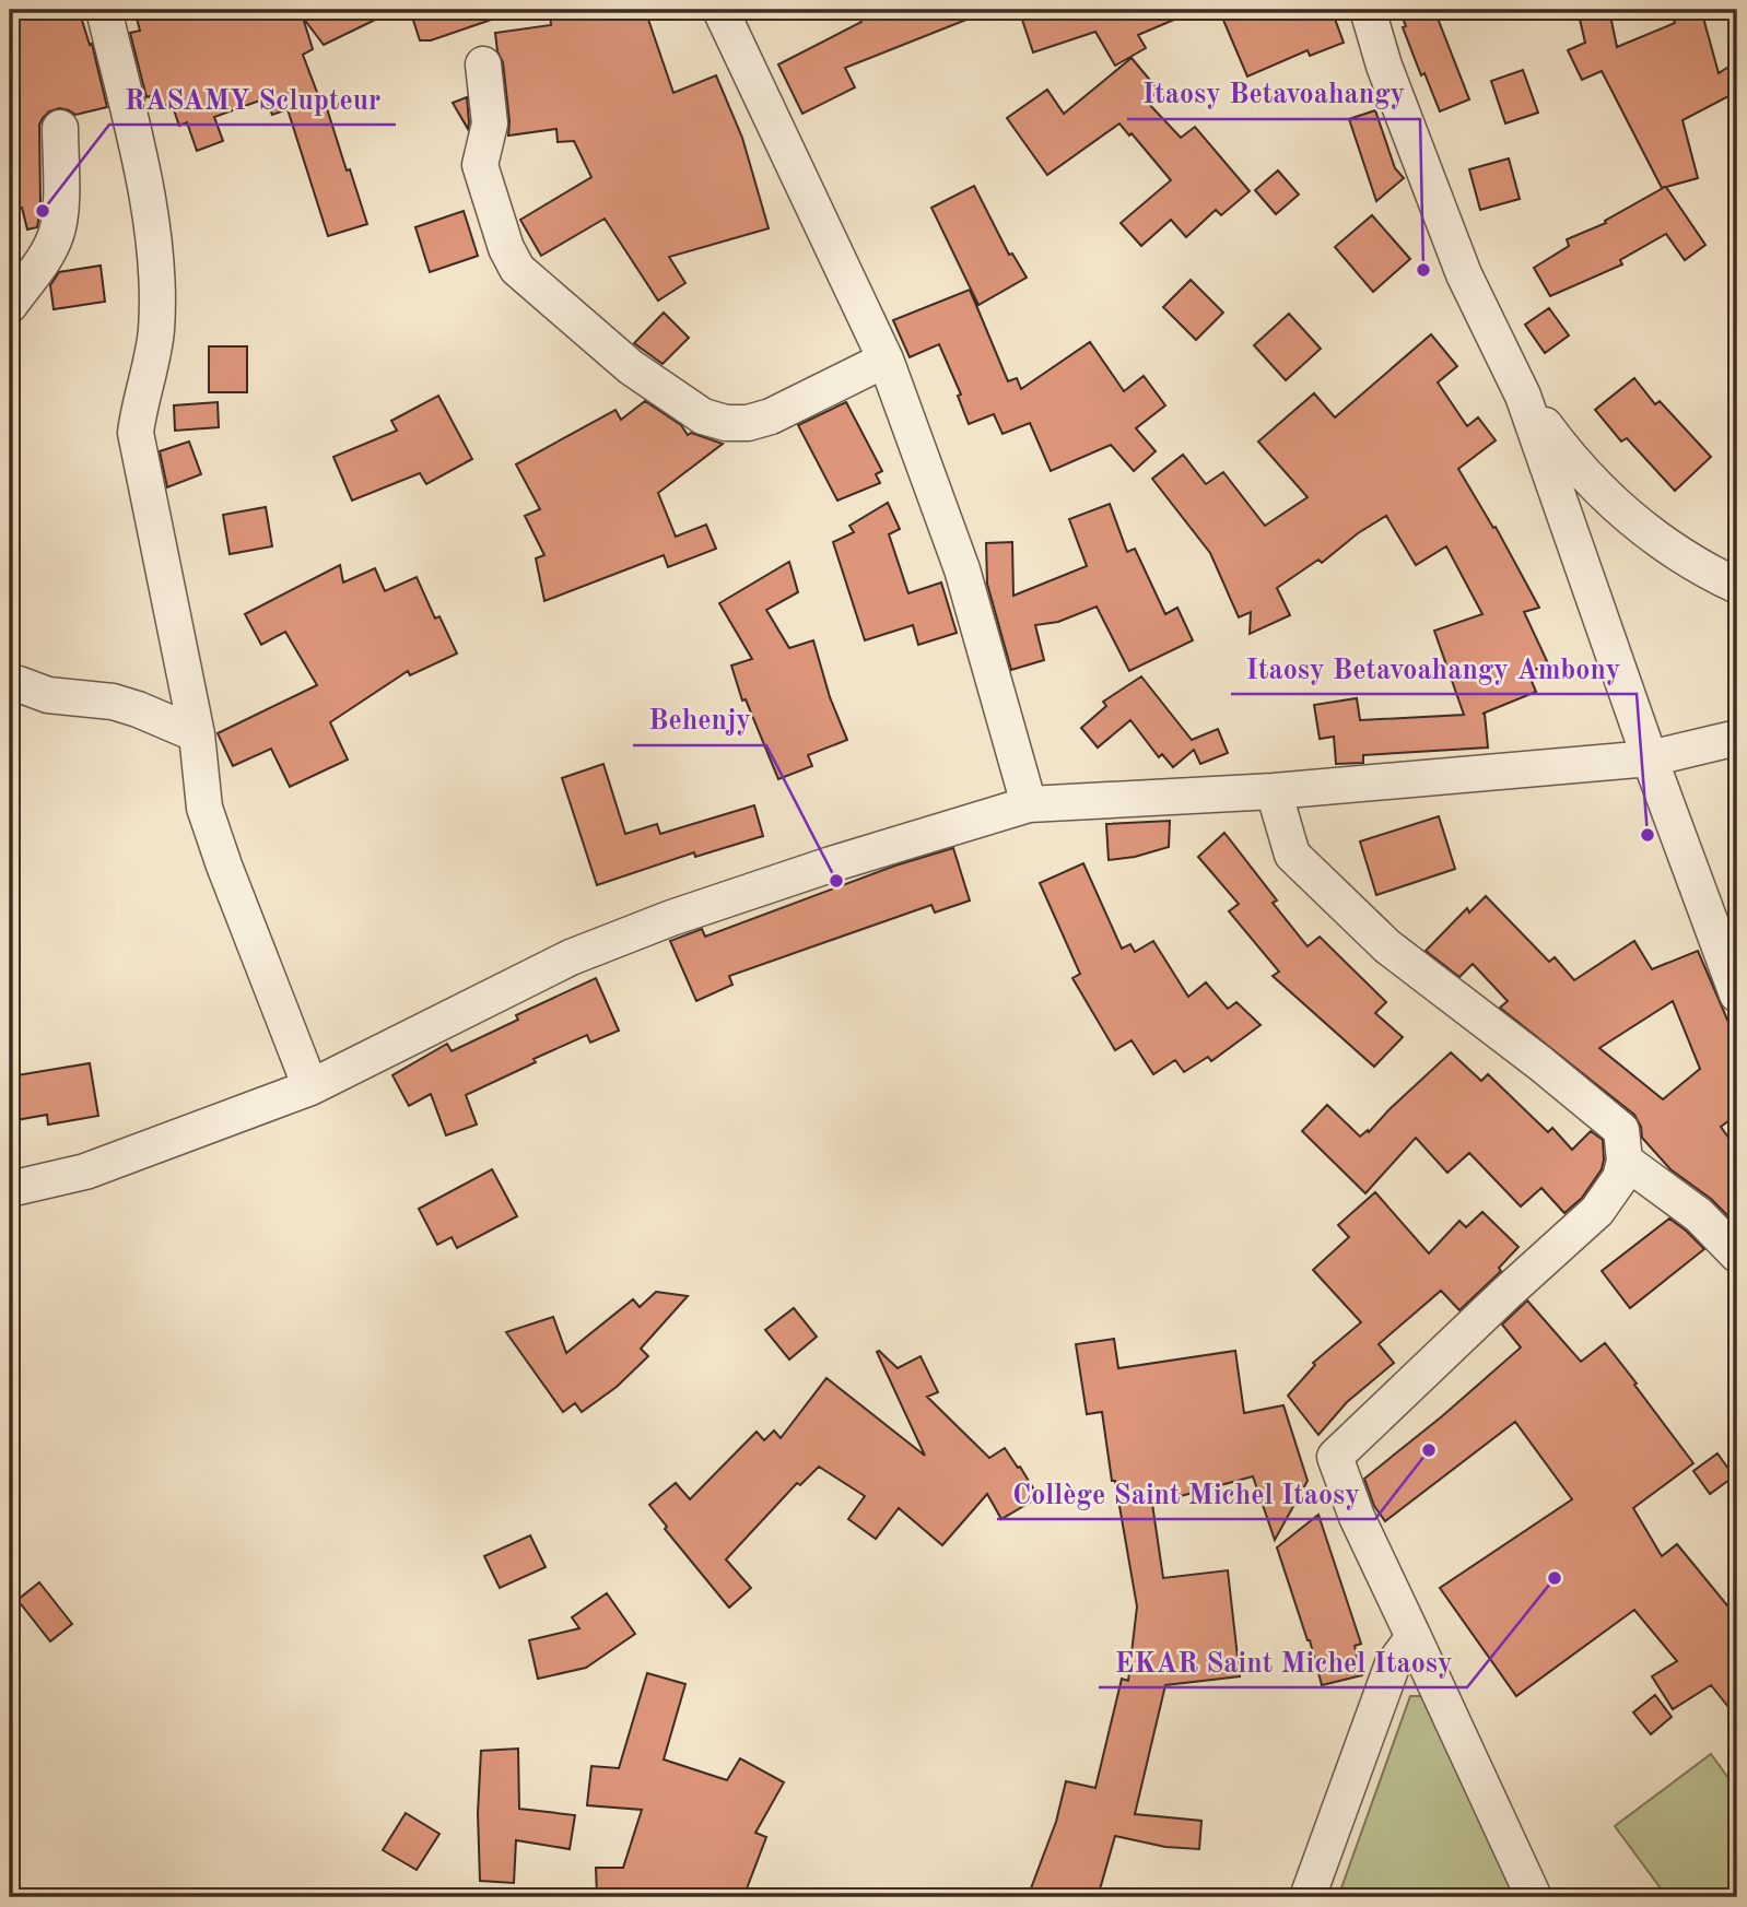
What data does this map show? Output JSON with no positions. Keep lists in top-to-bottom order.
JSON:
{
  "places": [
    "RASAMY Sclupteur",
    "Itaosy Betavoahangy",
    "Itaosy Betavoahangy Ambony",
    "Behenjy",
    "Collège Saint Michel Itaosy",
    "EKAR Saint Michel Itaosy"
  ]
}
